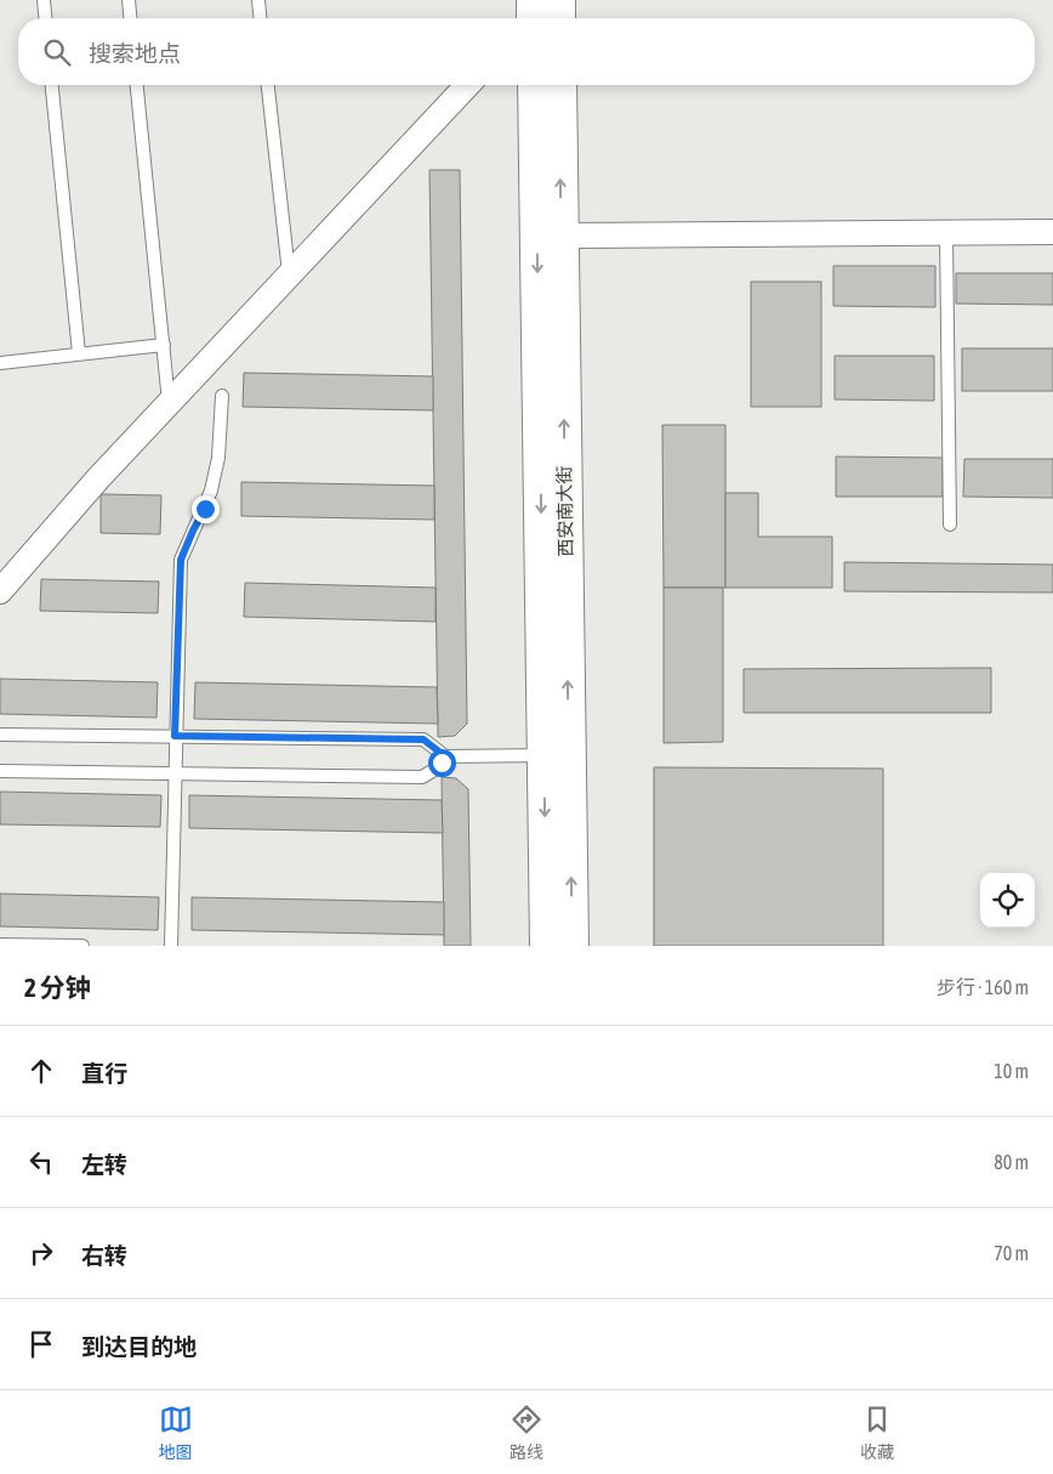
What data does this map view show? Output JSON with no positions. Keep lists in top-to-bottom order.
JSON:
{
  "streets": {
    "main road": ["西安南大街"]
  },
  "page": {
    "search": "搜索地点",
    "heading": ["2 分钟", "步行 · 160 m"],
    "list": [
      ["直行", "10 m"],
      ["左转", "80 m"],
      ["右转", "70 m"],
      "到达目的地"
    ],
    "nav": ["地图", "路线", "收藏"]
  }
}
